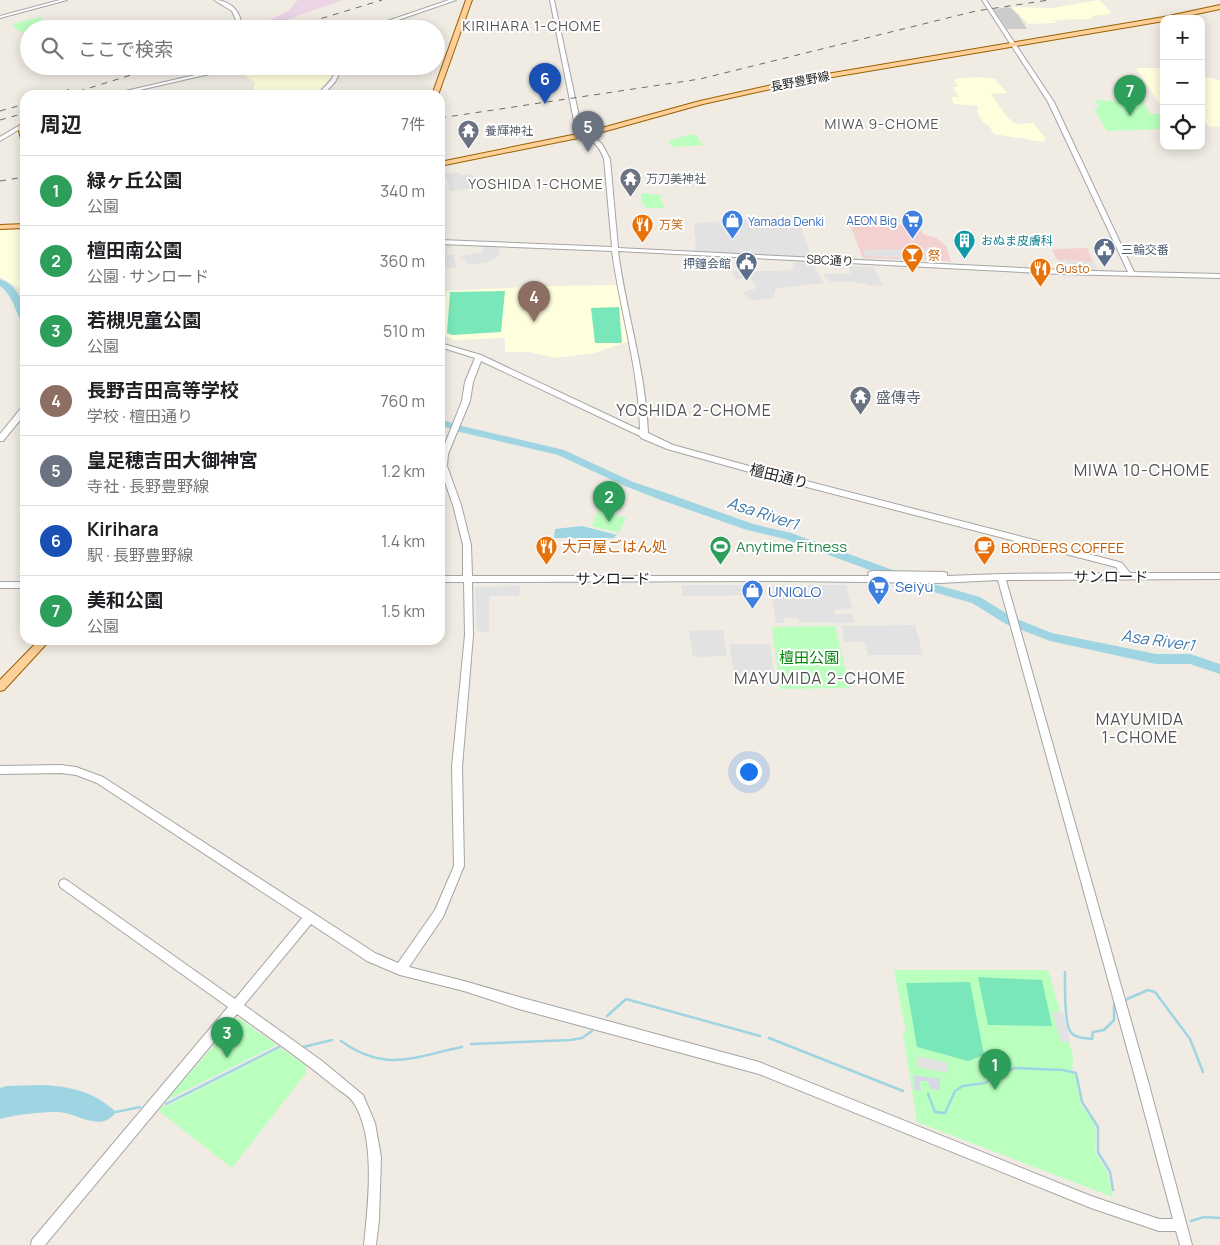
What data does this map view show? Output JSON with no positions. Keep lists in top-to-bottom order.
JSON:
{
  "streets": {
    "main road": ["長野豊野線"],
    "street": ["SBC通り", "檀田通り", "サンロード"]
  },
  "crossings": [
    ["檀田通り", "サンロード"]
  ],
  "districts": [
    "KIRIHARA 1-CHOME",
    "MIWA 9-CHOME",
    "YOSHIDA 1-CHOME",
    "YOSHIDA 2-CHOME",
    "MIWA 10-CHOME",
    "MAYUMIDA 2-CHOME",
    "MAYUMIDA 1-CHOME"
  ],
  "water": ["Asa River1"],
  "parks": ["檀田公園"],
  "places": {
    "temple": ["養輝神社", "万刀美神社", "盛傳寺"],
    "supermarket": ["AEON Big", "Seiyu"],
    "shop": ["Yamada Denki", "UNIQLO"],
    "restaurant": ["万笑", "Gusto", "大戸屋ごはん処"],
    "building": ["おぬま皮膚科"],
    "public building": ["三輪交番", "押鐘会館"],
    "bar": ["祭"],
    "sports": ["Anytime Fitness"],
    "cafe": ["BORDERS COFFEE"]
  },
  "page": {
    "map_buttons": ["+", "−"],
    "search": "ここで検索",
    "pins": [
      "6",
      "7",
      "5",
      "4",
      "2",
      "3",
      "1"
    ],
    "heading": ["周辺", "7件"],
    "list": [
      {
        "mark": "1",
        "name": "緑ヶ丘公園",
        "note": "公園",
        "value": "340 m"
      },
      {
        "mark": "2",
        "name": "檀田南公園",
        "note": "公園 · サンロード",
        "value": "360 m"
      },
      {
        "mark": "3",
        "name": "若槻児童公園",
        "note": "公園",
        "value": "510 m"
      },
      {
        "mark": "4",
        "name": "長野吉田高等学校",
        "note": "学校 · 檀田通り",
        "value": "760 m"
      },
      {
        "mark": "5",
        "name": "皇足穂吉田大御神宮",
        "note": "寺社 · 長野豊野線",
        "value": "1.2 km"
      },
      {
        "mark": "6",
        "name": "Kirihara",
        "note": "駅 · 長野豊野線",
        "value": "1.4 km"
      },
      {
        "mark": "7",
        "name": "美和公園",
        "note": "公園",
        "value": "1.5 km"
      }
    ]
  }
}
